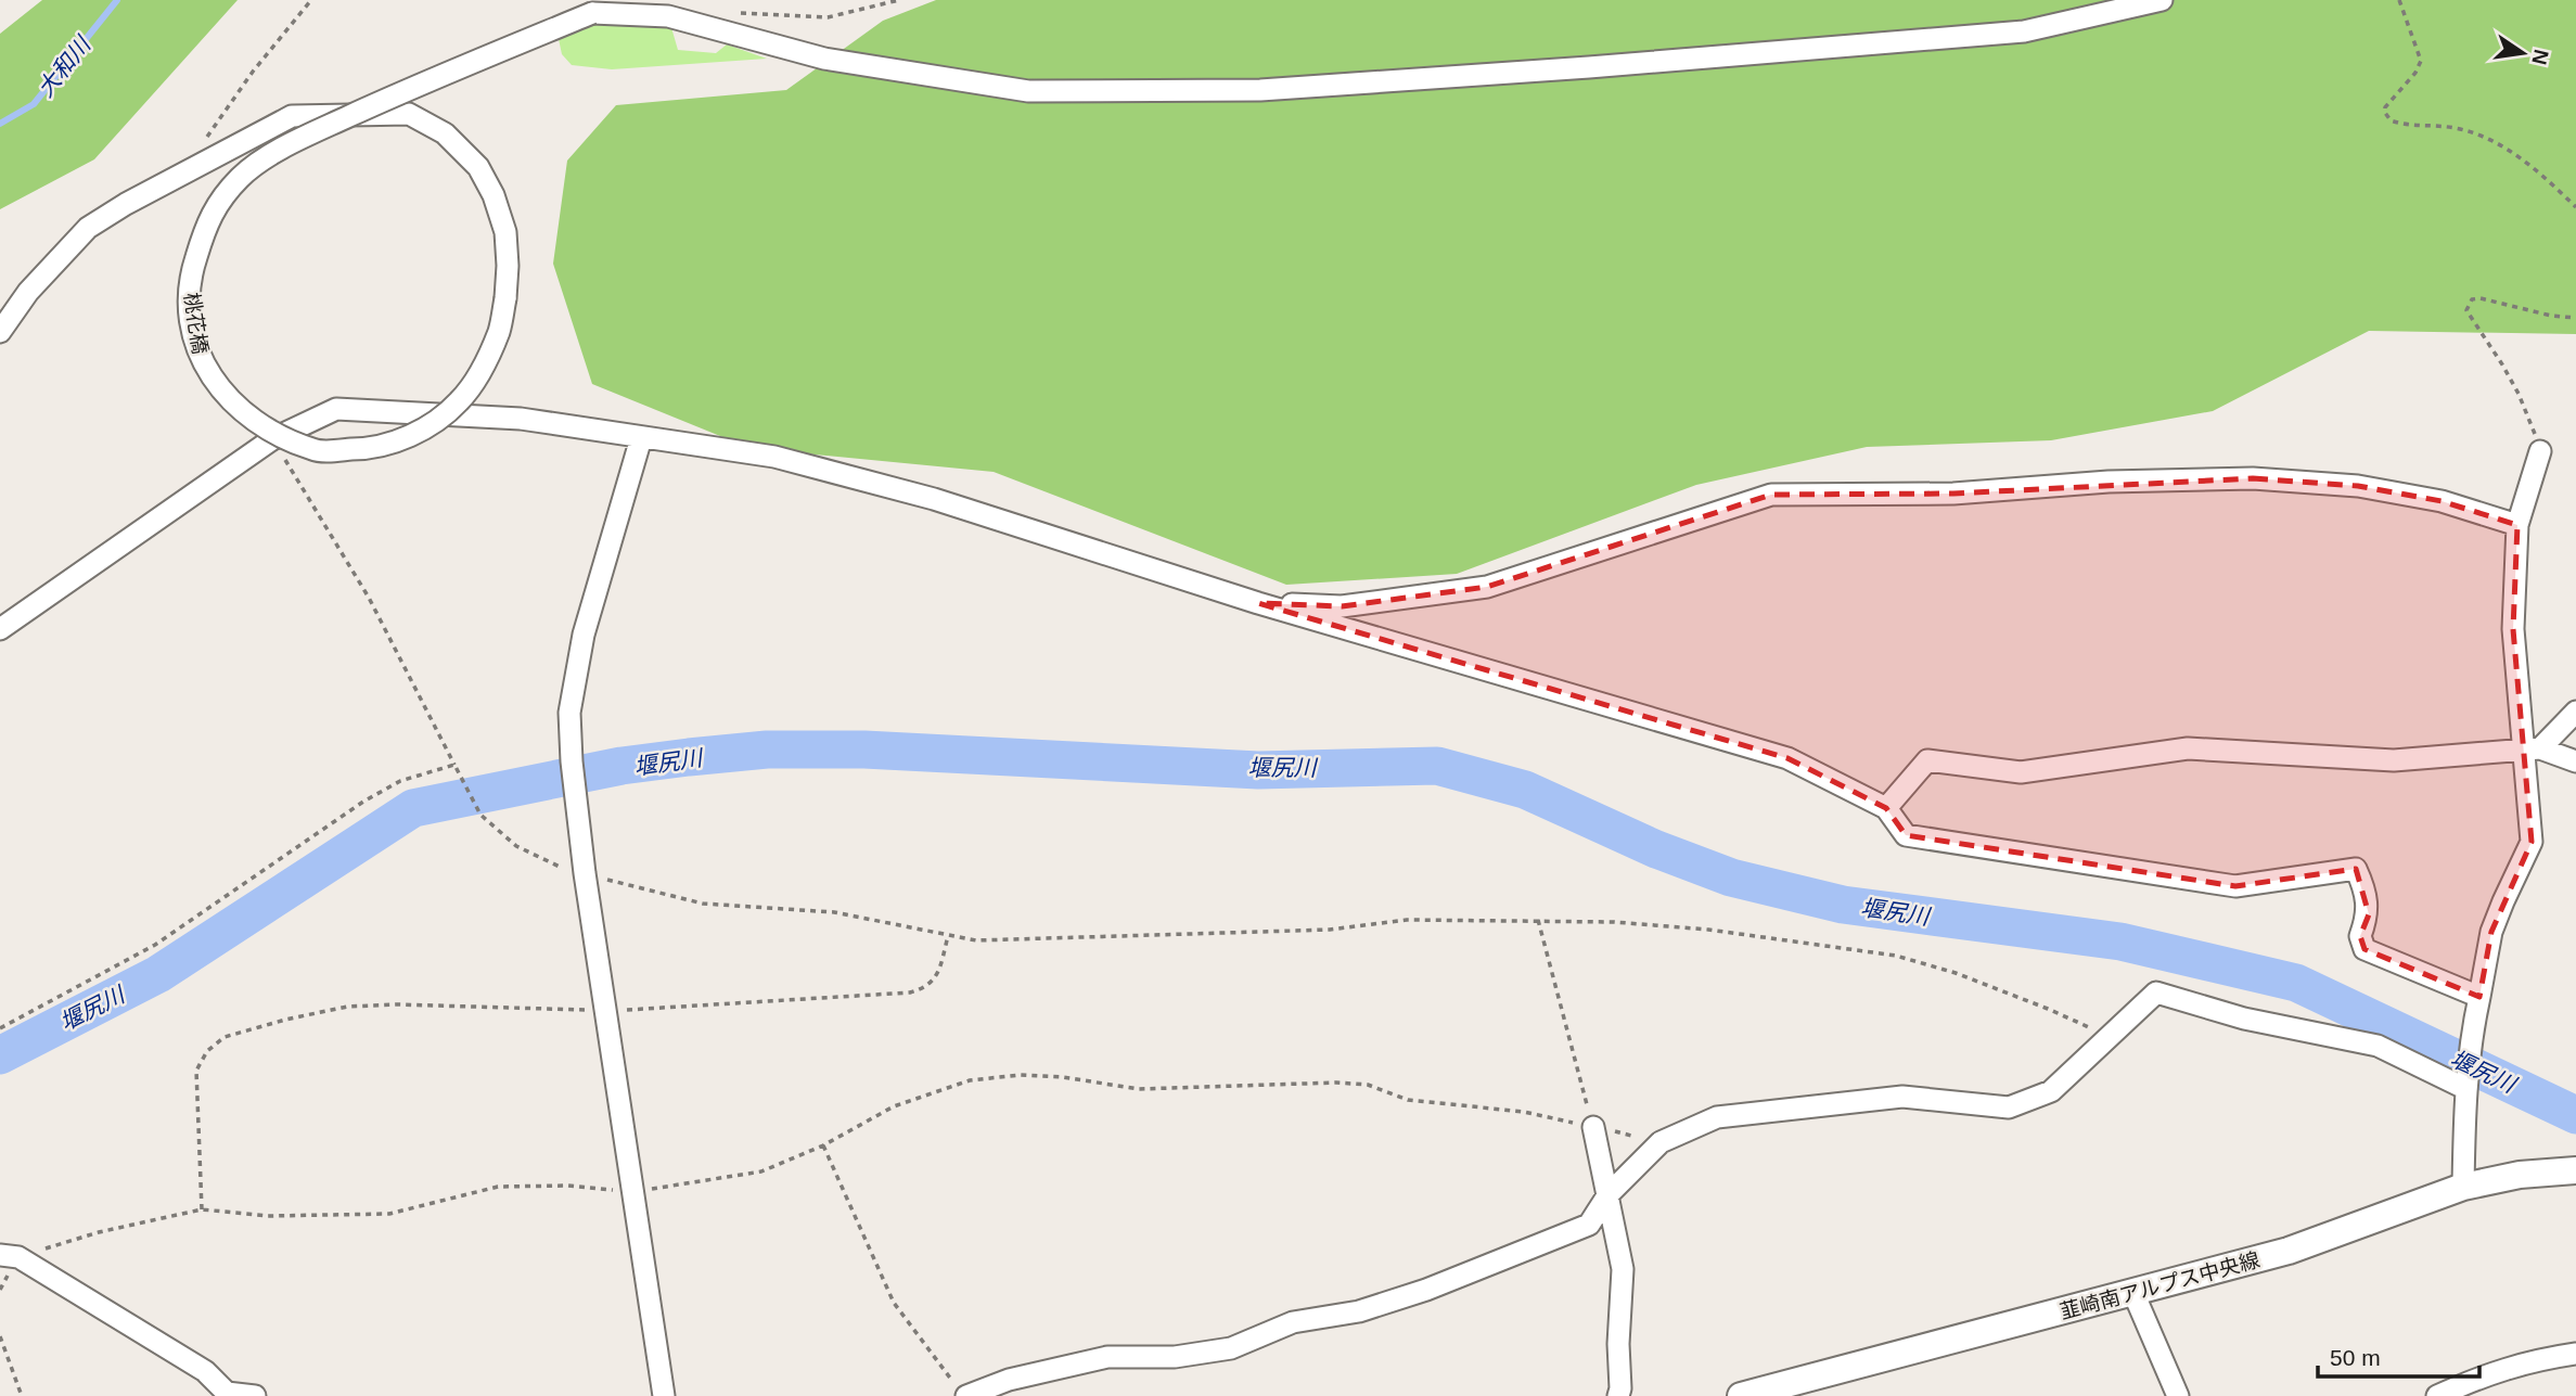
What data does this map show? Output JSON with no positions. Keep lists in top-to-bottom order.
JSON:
{
  "streets": {
    "main road": ["韮崎南アルプス中央線"],
    "street": ["桃花橋"]
  },
  "water": ["大和川", "堰尻川"],
  "scale_bar": "50 m",
  "north": "right"
}
